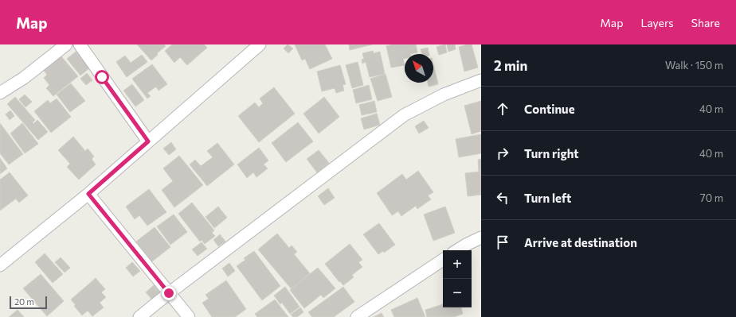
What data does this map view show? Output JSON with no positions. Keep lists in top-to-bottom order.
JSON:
{
  "scale_bar": "20 m",
  "north": "top left",
  "page": {
    "header": "Map",
    "nav": ["Map", "Layers", "Share"],
    "heading": ["2 min", "Walk · 150 m"],
    "list": [
      ["Continue", "40 m"],
      ["Turn right", "40 m"],
      ["Turn left", "70 m"],
      "Arrive at destination"
    ],
    "map_buttons": ["+", "−"],
    "scale": "20 m"
  }
}
